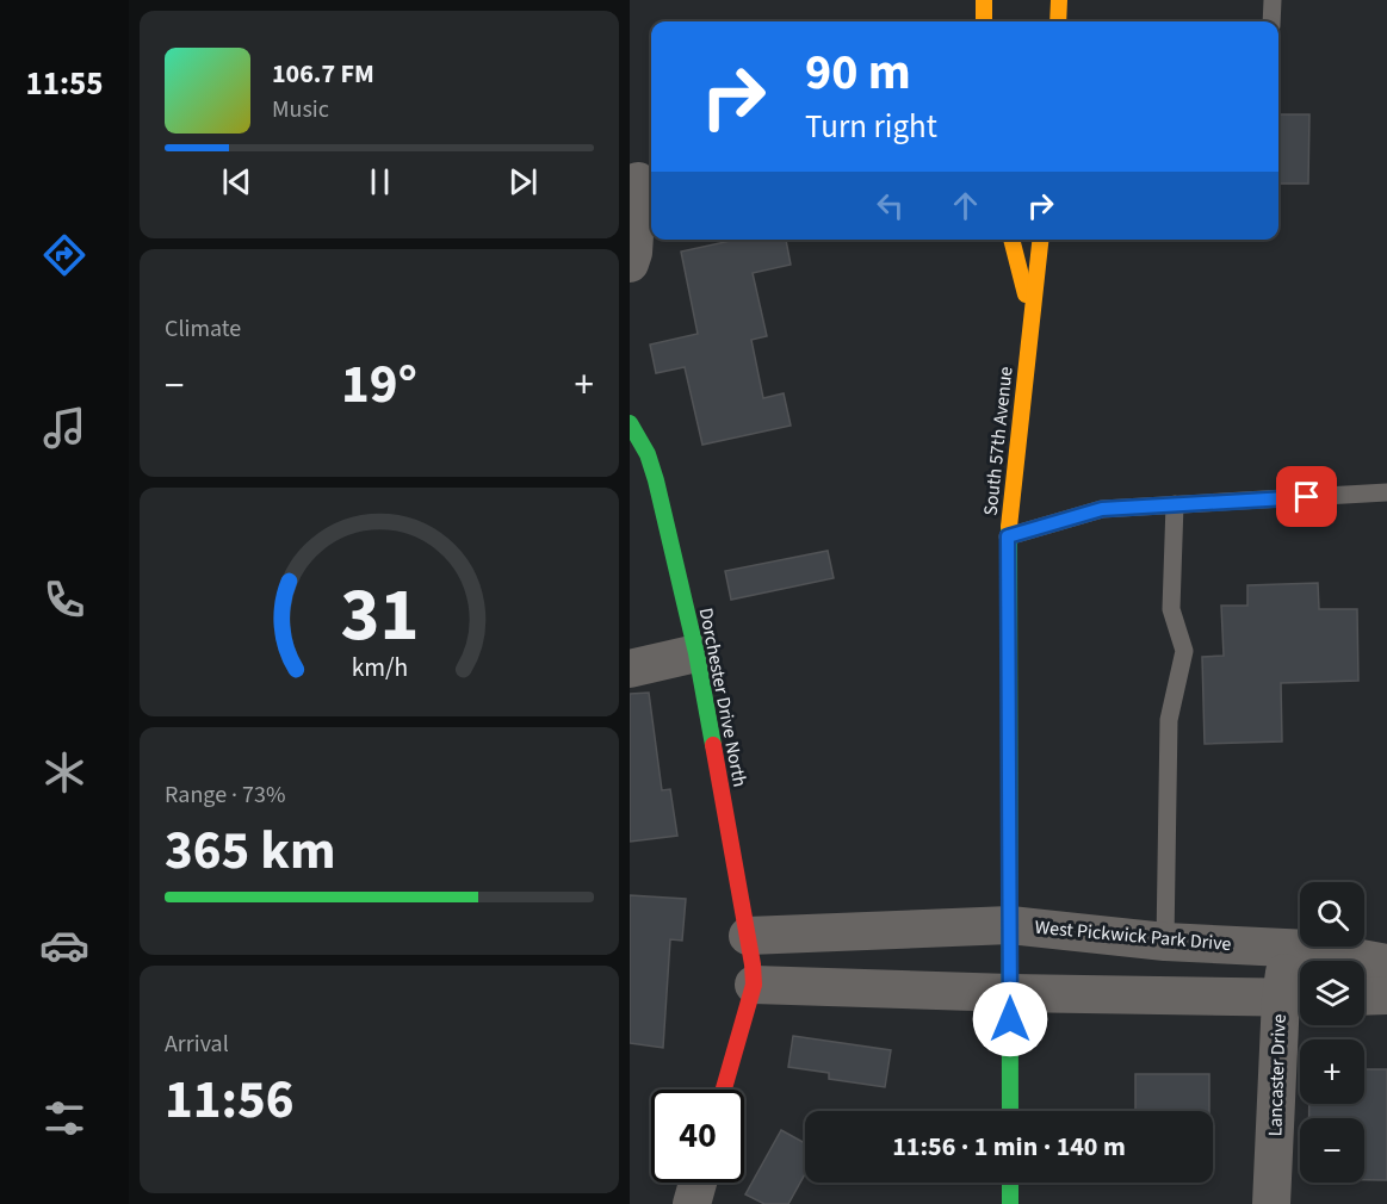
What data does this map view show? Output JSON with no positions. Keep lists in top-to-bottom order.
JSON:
{
  "streets": {
    "street": [
      "South 57th Avenue",
      "Dorchester Drive North",
      "West Pickwick Park Drive",
      "Lancaster Drive"
    ]
  },
  "crossings": [
    ["South 57th Avenue", "West Pickwick Park Drive"],
    ["Dorchester Drive North", "West Pickwick Park Drive"],
    ["West Pickwick Park Drive", "Lancaster Drive"]
  ],
  "page": {
    "tabs": "11:55",
    "turn": ["90 m", "Turn right"],
    "song": ["106.7 FM", "Music"],
    "tile": [
      "Climate",
      ["Range · 73%", "365 km"],
      ["Arrival", "11:56"]
    ],
    "heat": ["−", "19°", "+"],
    "map_buttons": ["+", "−"],
    "limit": "40",
    "trip": "11:56 · 1 min · 140 m",
    "gauge": ["31", "km/h"]
  }
}
